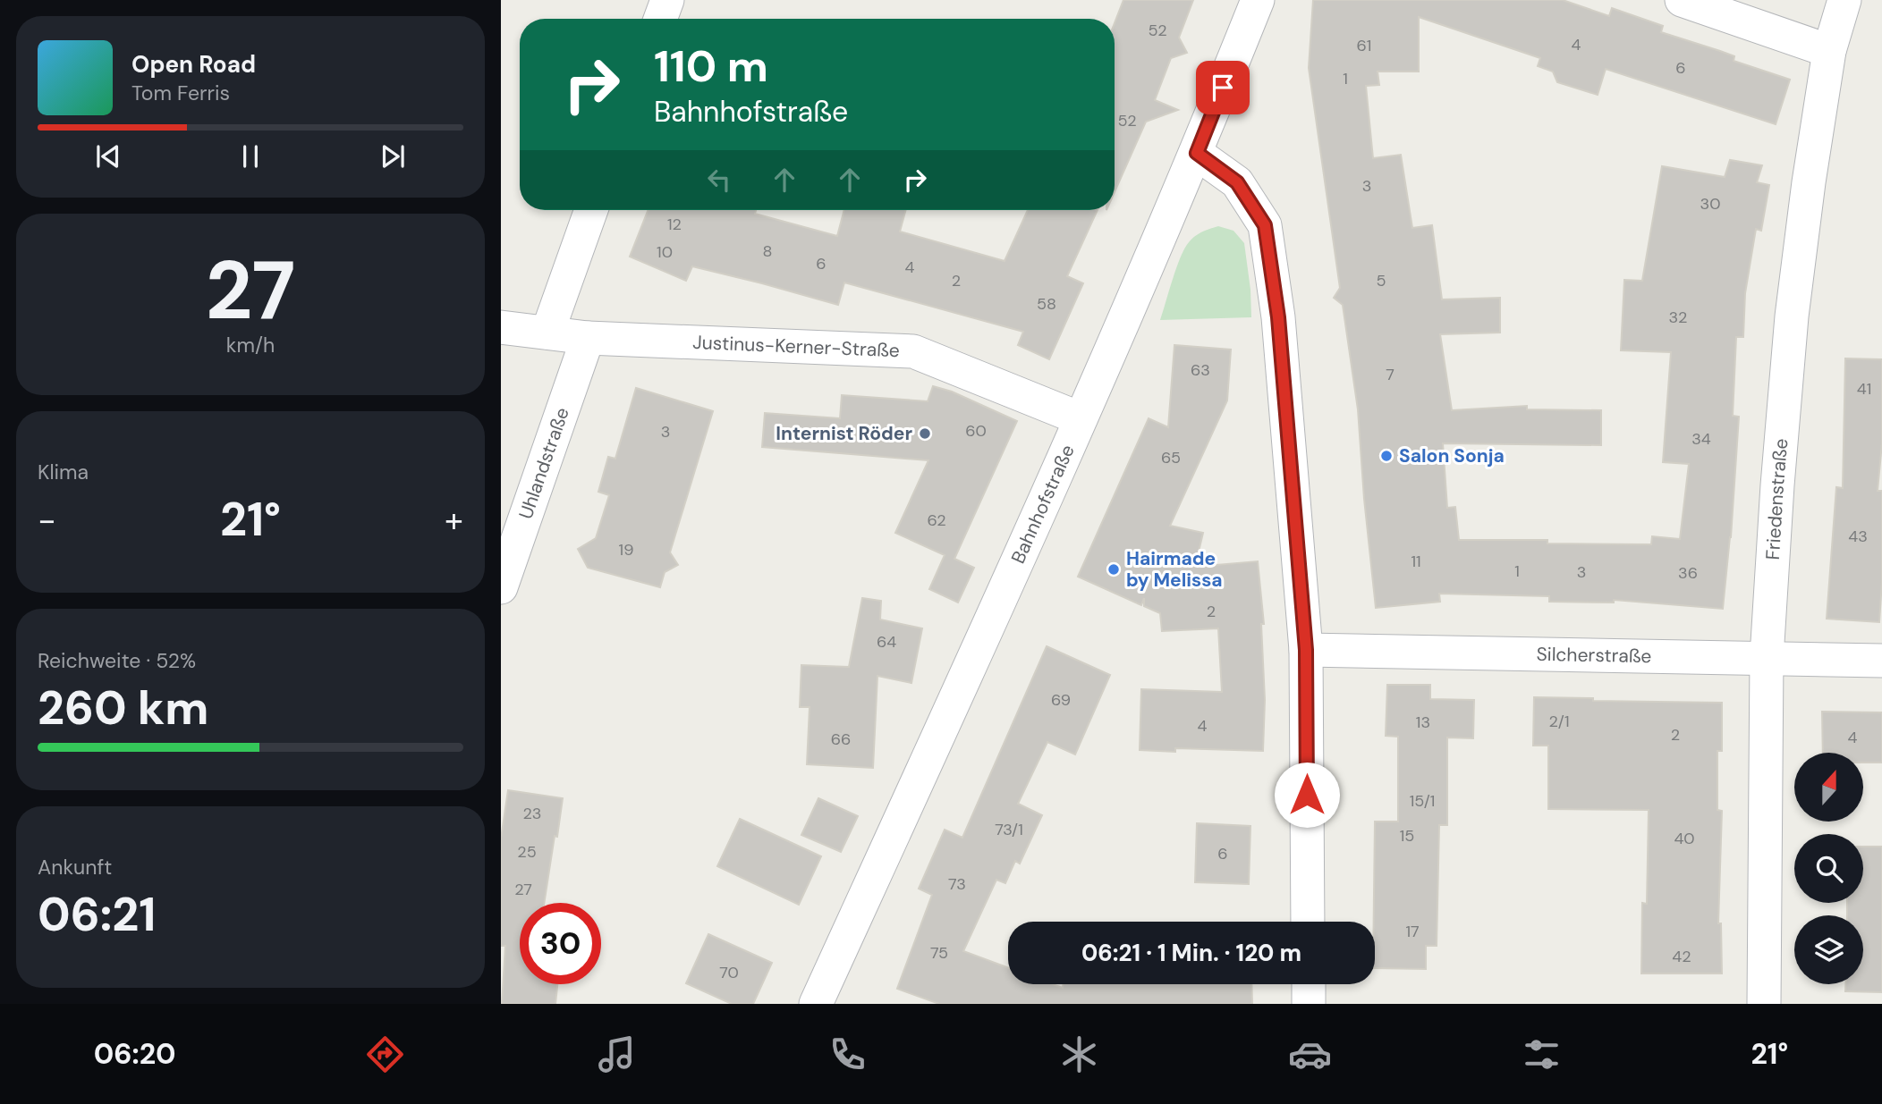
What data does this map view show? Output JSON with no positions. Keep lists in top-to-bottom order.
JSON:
{
  "streets": {
    "street": [
      "Justinus-Kerner-Straße",
      "Uhlandstraße",
      "Friedenstraße",
      "Bahnhofstraße",
      "Silcherstraße"
    ]
  },
  "crossings": [
    ["Justinus-Kerner-Straße", "Uhlandstraße"],
    ["Justinus-Kerner-Straße", "Bahnhofstraße"],
    ["Friedenstraße", "Silcherstraße"]
  ],
  "places": ["Internist Röder", "Salon Sonja", "Hairmade by Melissa"],
  "house_numbers": [
    "52",
    "4",
    "61",
    "6",
    "1",
    "52",
    "3",
    "30",
    "12",
    "8",
    "10",
    "6",
    "4",
    "2",
    "5",
    "58",
    "32",
    "63",
    "7",
    "41",
    "60",
    "3",
    "34",
    "65",
    "62",
    "43",
    "19",
    "11",
    "1",
    "3",
    "36",
    "2",
    "64",
    "69",
    "2/1",
    "13",
    "4",
    "2",
    "4",
    "66",
    "15/1",
    "23",
    "73/1",
    "15",
    "40",
    "25",
    "6",
    "73",
    "27",
    "17",
    "75",
    "42",
    "70"
  ],
  "north": "top",
  "page": {
    "turn": ["110 m", "Bahnhofstraße"],
    "song": ["Open Road", "Tom Ferris"],
    "tile": [
      ["27", "km/h"],
      "Klima",
      ["Reichweite · 52%", "260 km"],
      ["Ankunft", "06:21"]
    ],
    "heat": ["−", "21°", "+"],
    "limit": "30",
    "trip": "06:21 · 1 Min. · 120 m",
    "tabs": ["06:20", "21°"]
  }
}
